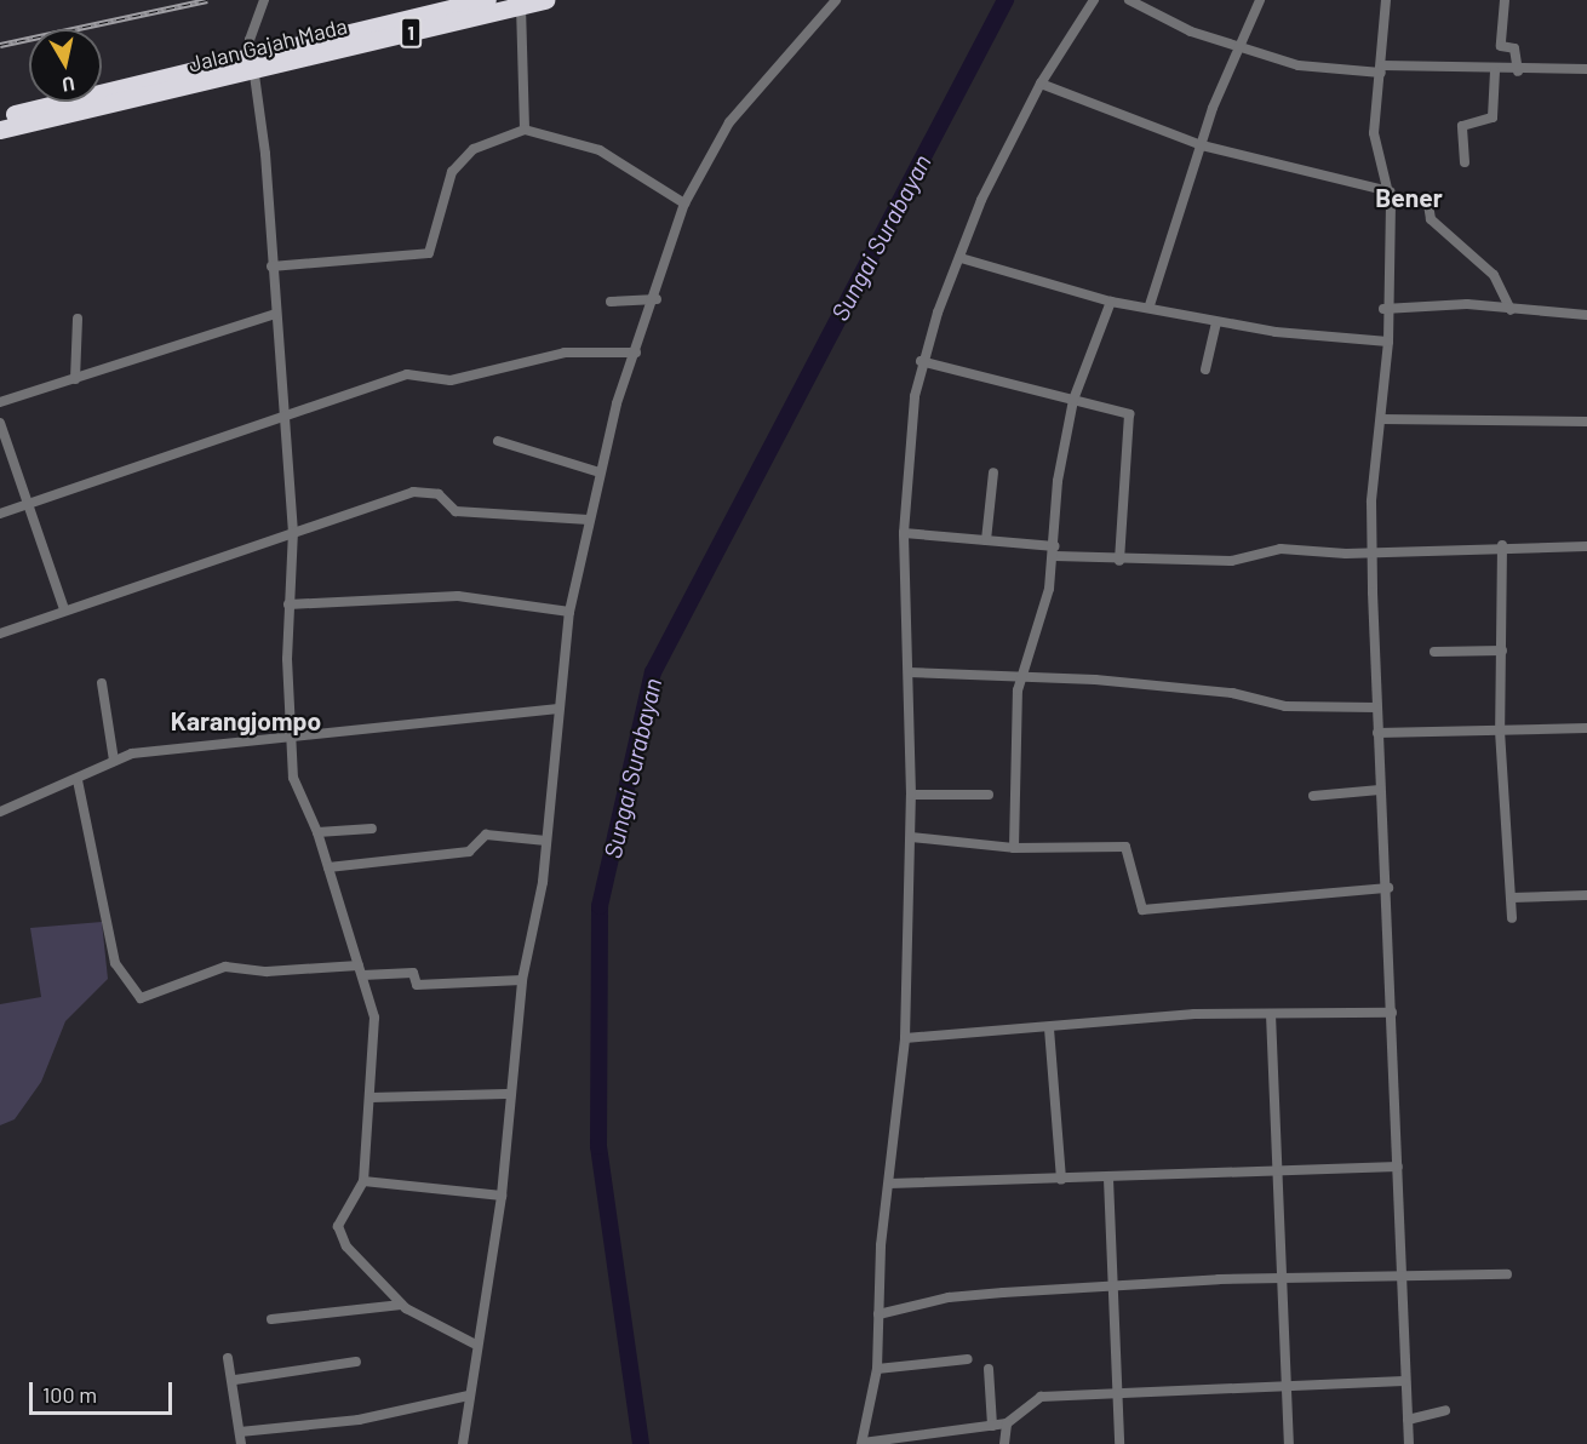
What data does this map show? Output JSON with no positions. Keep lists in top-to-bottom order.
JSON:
{
  "streets": {
    "highway": ["1", "Jalan Gajah Mada"]
  },
  "districts": ["Bener", "Karangjompo"],
  "water": ["Sungai Surabayan"],
  "scale_bar": "100 m",
  "north": "bottom"
}
